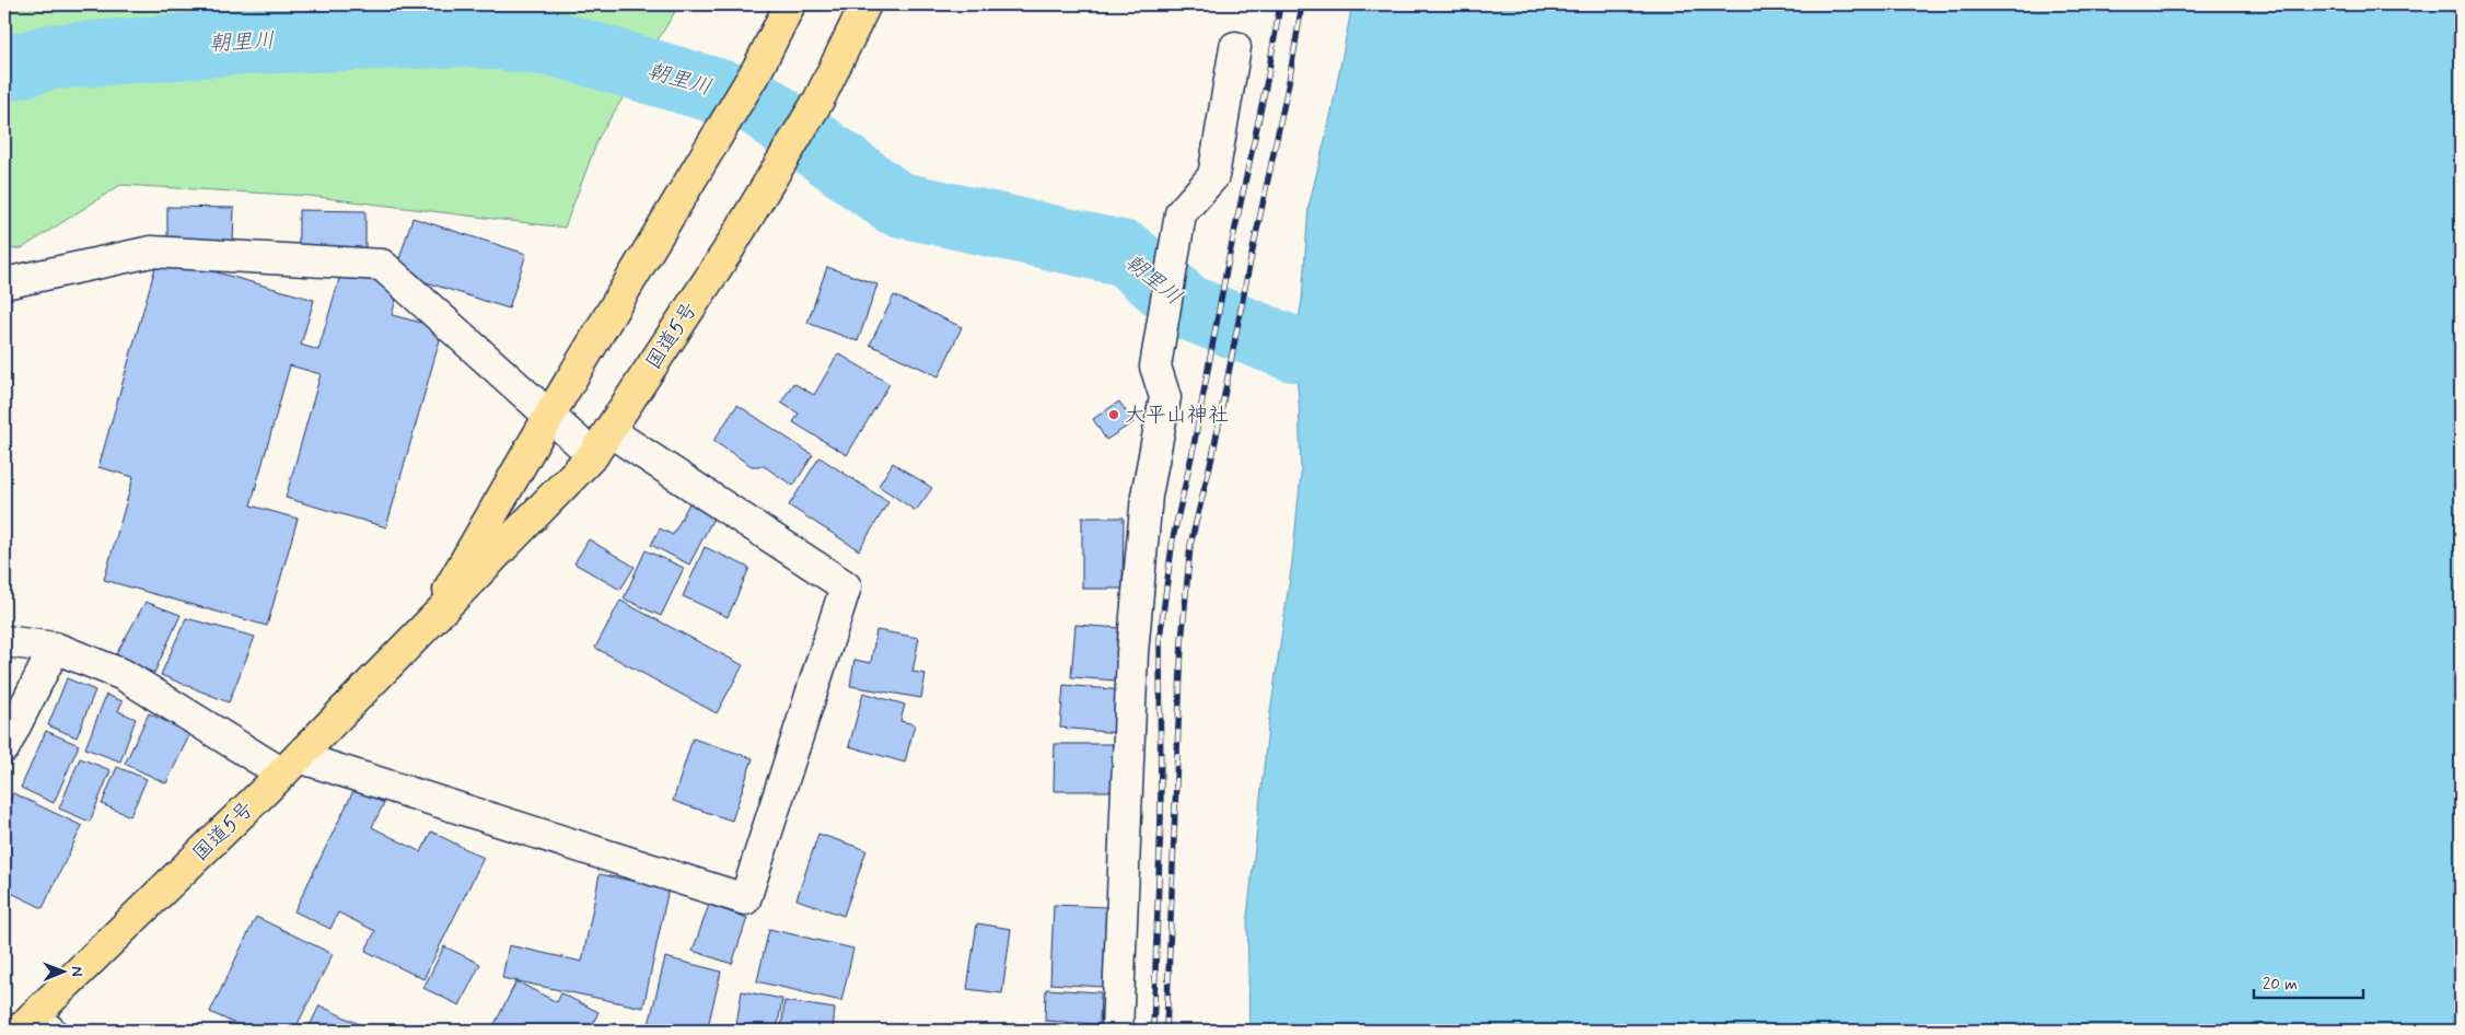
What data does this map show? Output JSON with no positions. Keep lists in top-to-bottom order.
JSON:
{
  "streets": {
    "highway": ["国道5号"]
  },
  "water": ["朝里川"],
  "places": ["大平山神社"],
  "scale_bar": "20 m",
  "north": "right"
}
